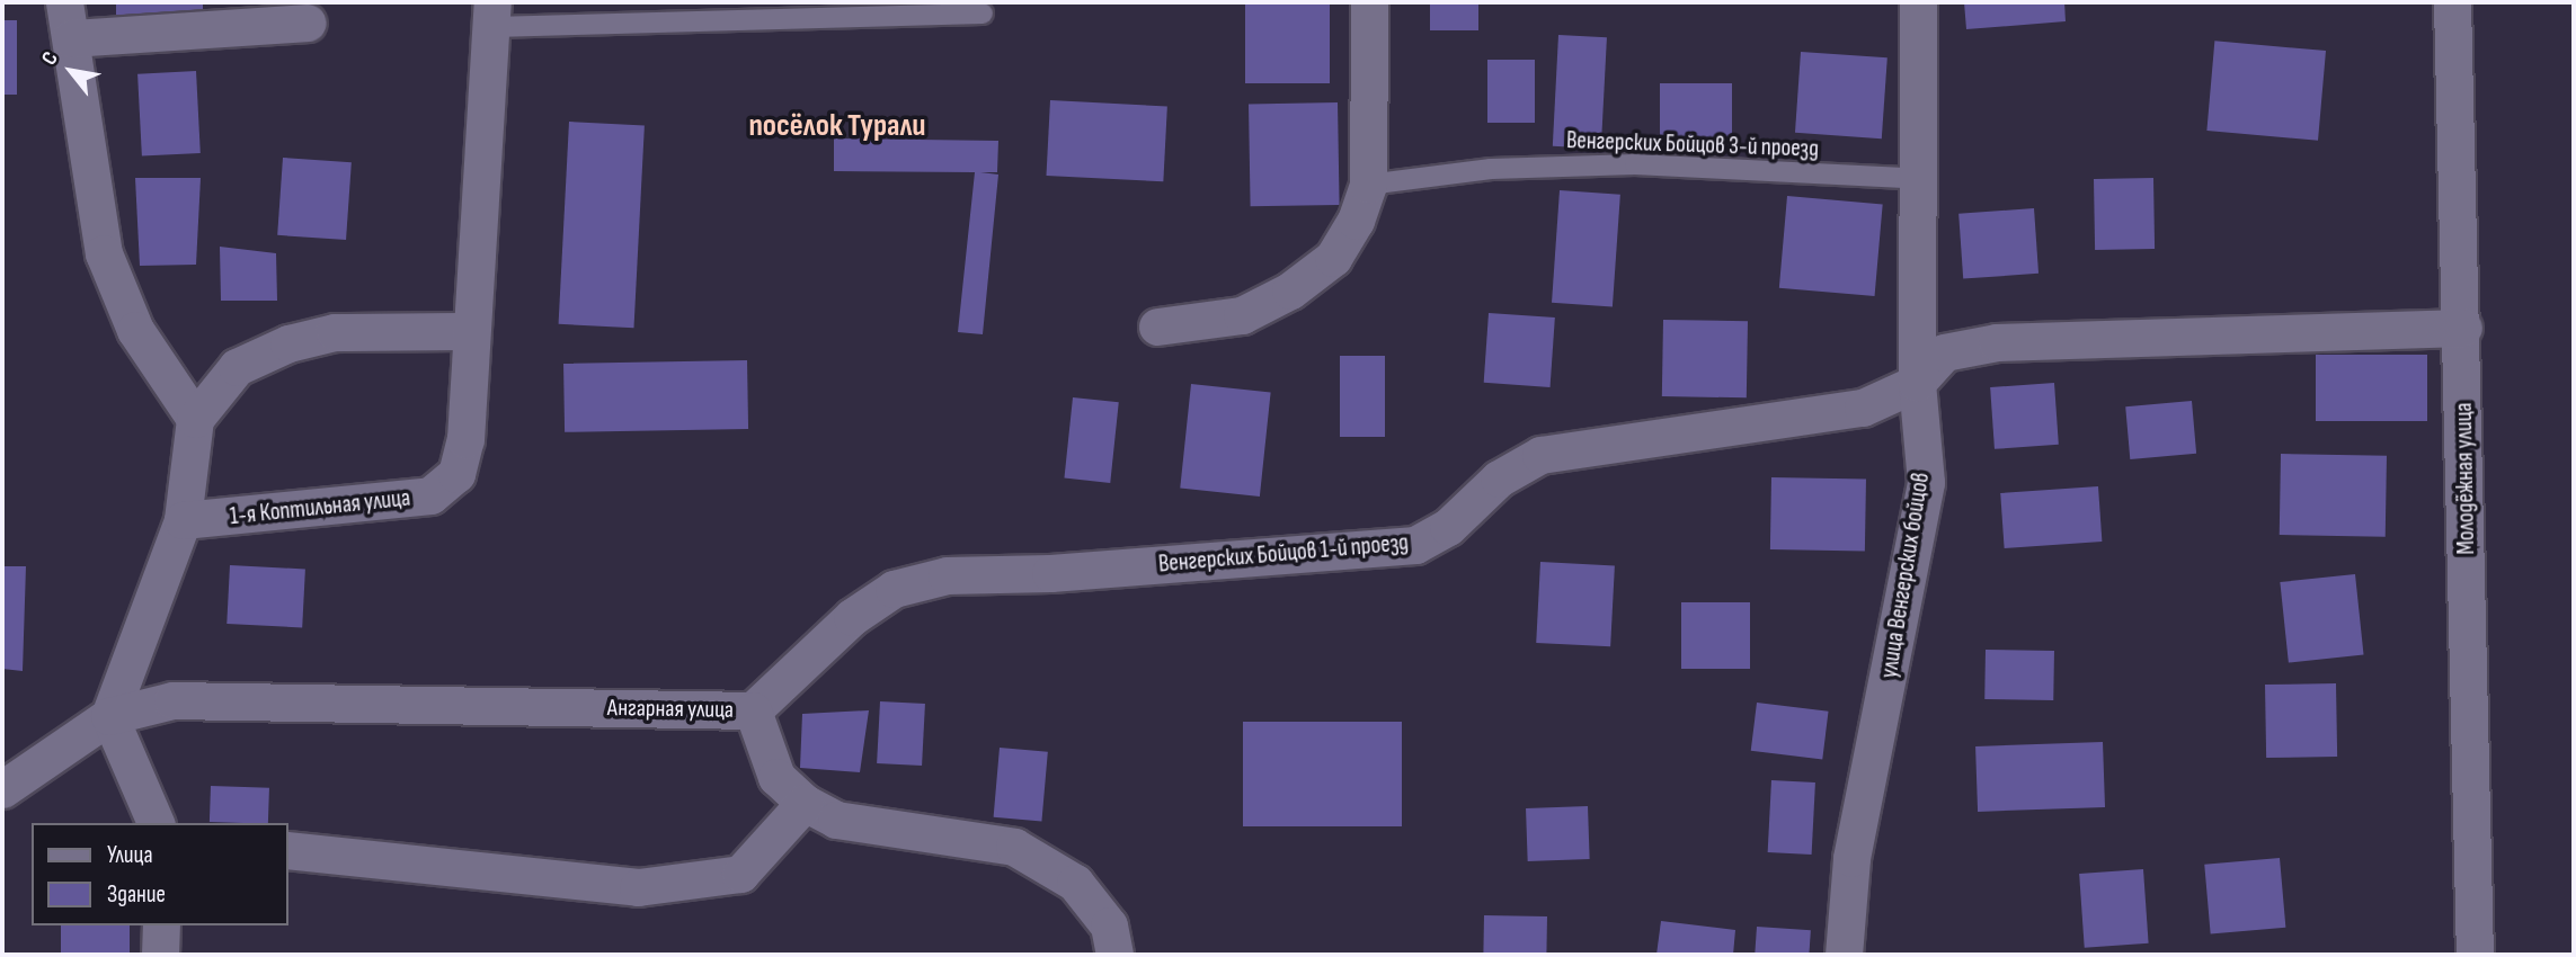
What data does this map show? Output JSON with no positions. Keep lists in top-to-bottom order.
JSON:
{
  "streets": {
    "street": [
      "Молодёжная улица",
      "1-я Коптильная улица",
      "Венгерских Бойцов 1-й проезд",
      "улица Венгерских бойцов",
      "Ангарная улица"
    ],
    "lane": ["Венгерских Бойцов 3-й проезд"]
  },
  "crossings": [
    ["Венгерских Бойцов 3-й проезд", "улица Венгерских бойцов"],
    ["Венгерских Бойцов 1-й проезд", "улица Венгерских бойцов"],
    ["Венгерских Бойцов 1-й проезд", "Ангарная улица"]
  ],
  "districts": ["посёлок Турали"],
  "legend": ["Улица", "Здание"],
  "north": "top left"
}
